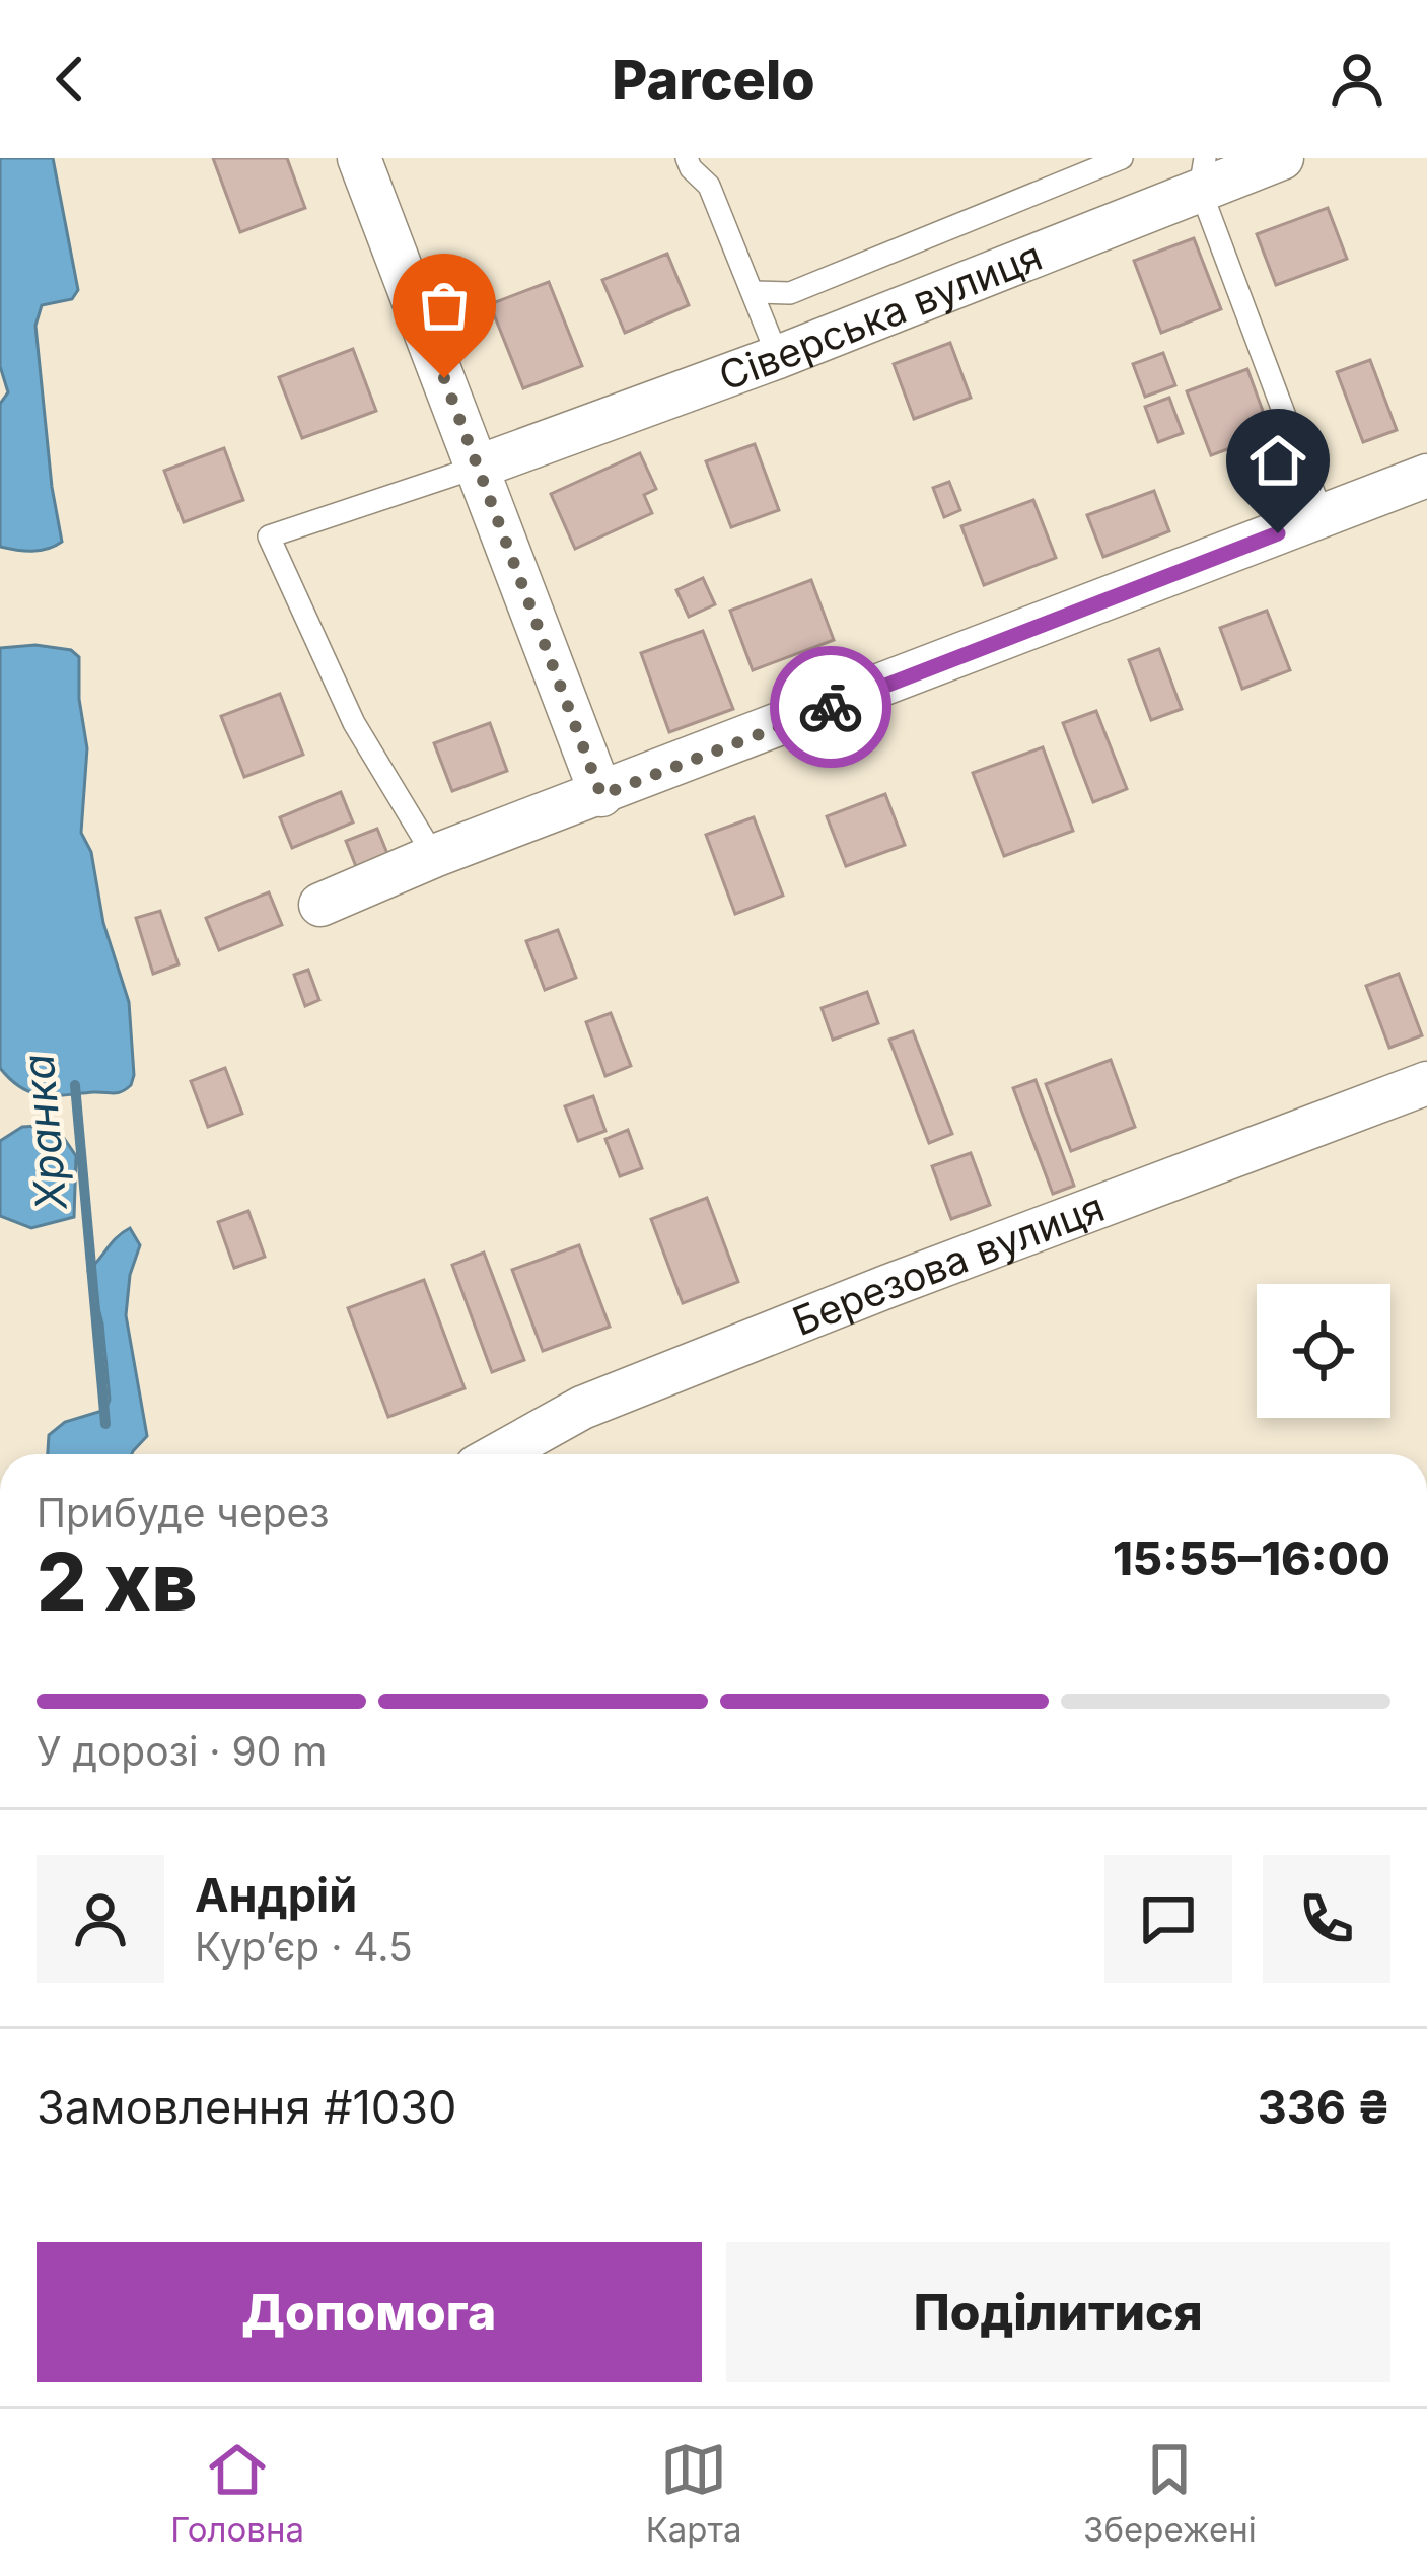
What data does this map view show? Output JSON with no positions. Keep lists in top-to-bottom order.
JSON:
{
  "streets": {
    "street": ["Сіверська вулиця", "Березова вулиця"]
  },
  "water": ["Хранка"],
  "page": {
    "header": "Parcelo",
    "heading": ["2 хв", "Прибуде через", "15:55–16:00"],
    "panel": [
      "Андрій",
      "Кур’єр · 4.5",
      "Замовлення #1030",
      "336 ₴"
    ],
    "bar": "У дорозі · 90 m",
    "buttons": ["Допомога", "Поділитися"],
    "tabs": ["Головна", "Карта", "Збережені"]
  }
}
